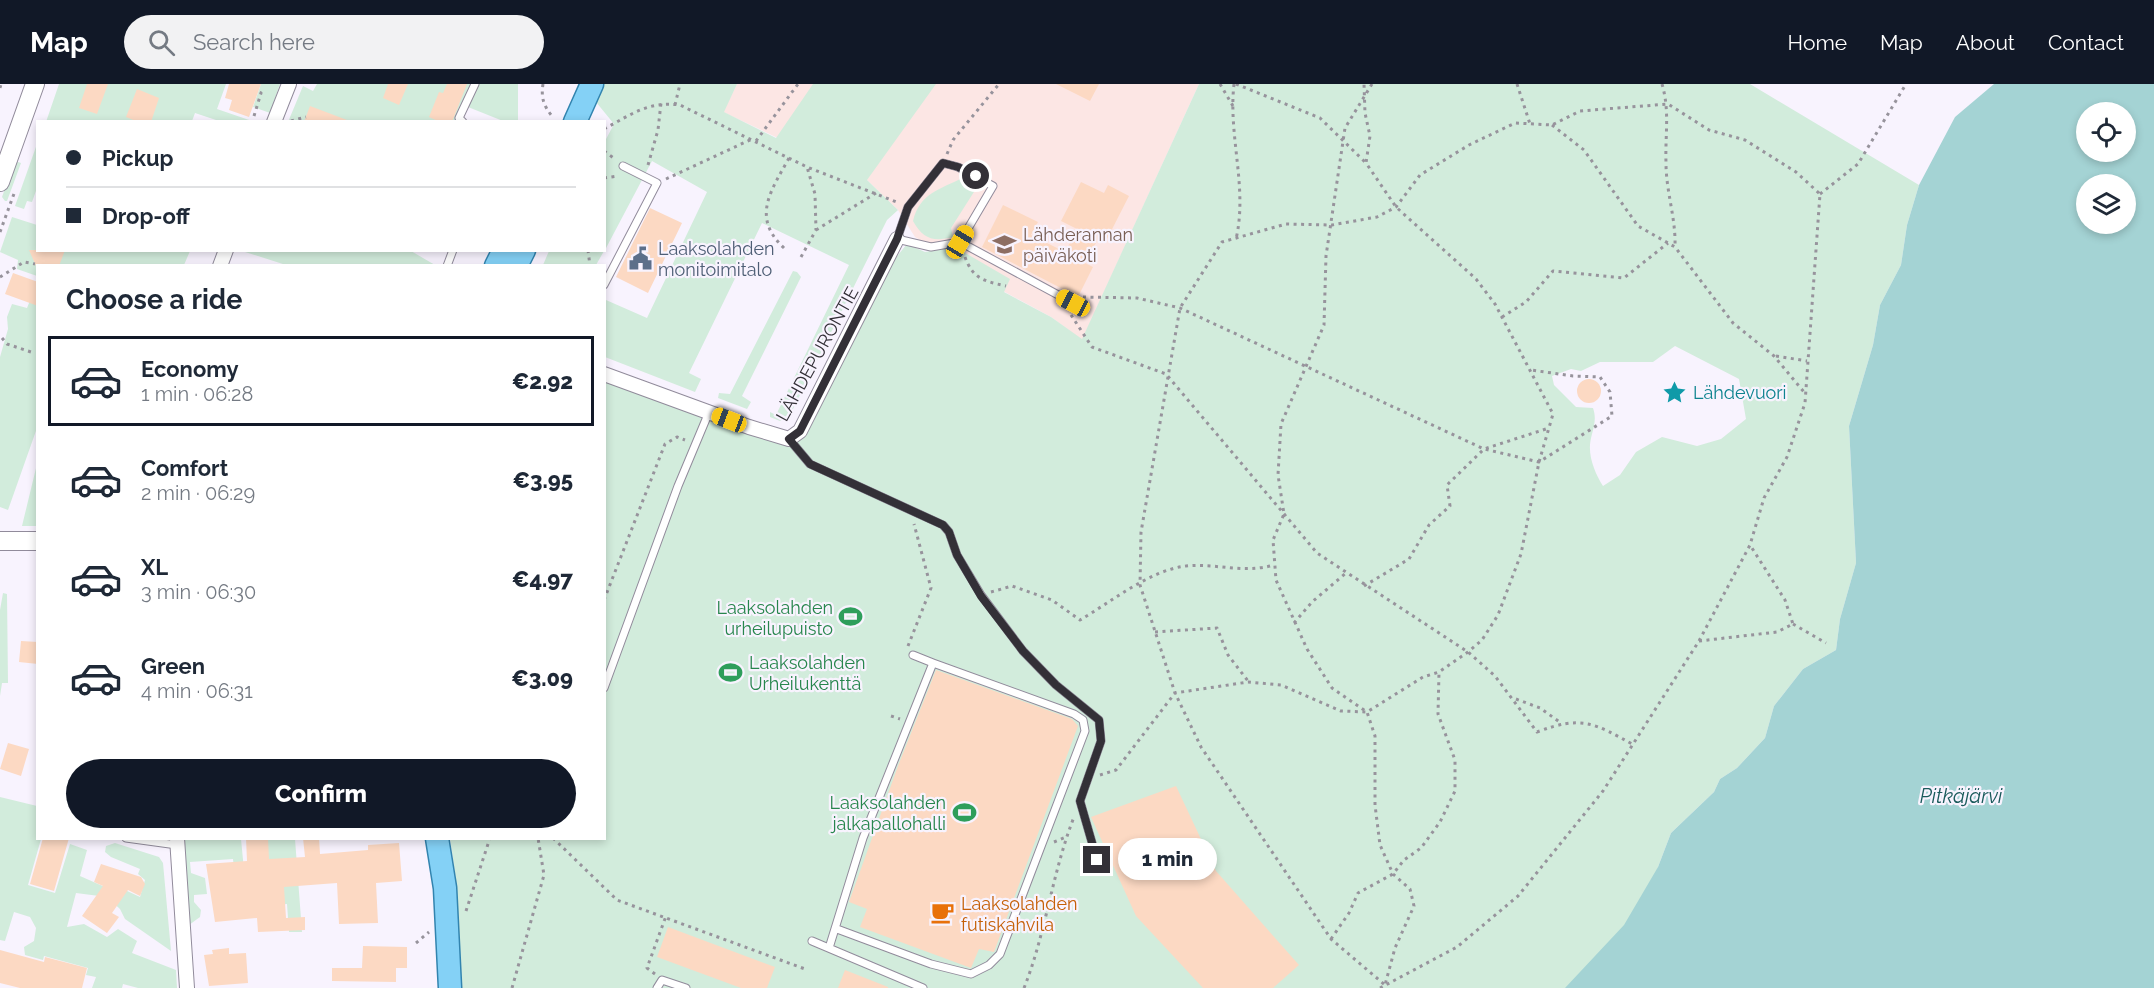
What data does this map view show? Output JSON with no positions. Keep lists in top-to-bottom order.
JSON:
{
  "streets": {
    "street": ["LÄHDEPURONTIE"]
  },
  "water": ["Pitkäjärvi"],
  "places": {
    "school or university": ["Lähderannan päiväkoti"],
    "public building": ["Laaksolahden monitoimitalo"],
    "place": ["Lähdevuori"],
    "sports": ["Laaksolahden urheilupuisto", "Laaksolahden Urheilukenttä", "Laaksolahden jalkapallohalli"],
    "cafe": ["Laaksolahden futiskahvila"]
  },
  "page": {
    "header": "Map",
    "search": "Search here",
    "nav": [
      "Home",
      "Map",
      "About",
      "Contact"
    ],
    "banner": ["Pickup", "Drop-off"],
    "heading": "Choose a ride",
    "list": [
      {
        "name": "Economy",
        "note": "1 min · 06:28",
        "value": "€2.92"
      },
      {
        "name": "Comfort",
        "note": "2 min · 06:29",
        "value": "€3.95"
      },
      {
        "name": "XL",
        "note": "3 min · 06:30",
        "value": "€4.97"
      },
      {
        "name": "Green",
        "note": "4 min · 06:31",
        "value": "€3.09"
      }
    ],
    "buttons": "Confirm",
    "bubble": "1 min"
  }
}
